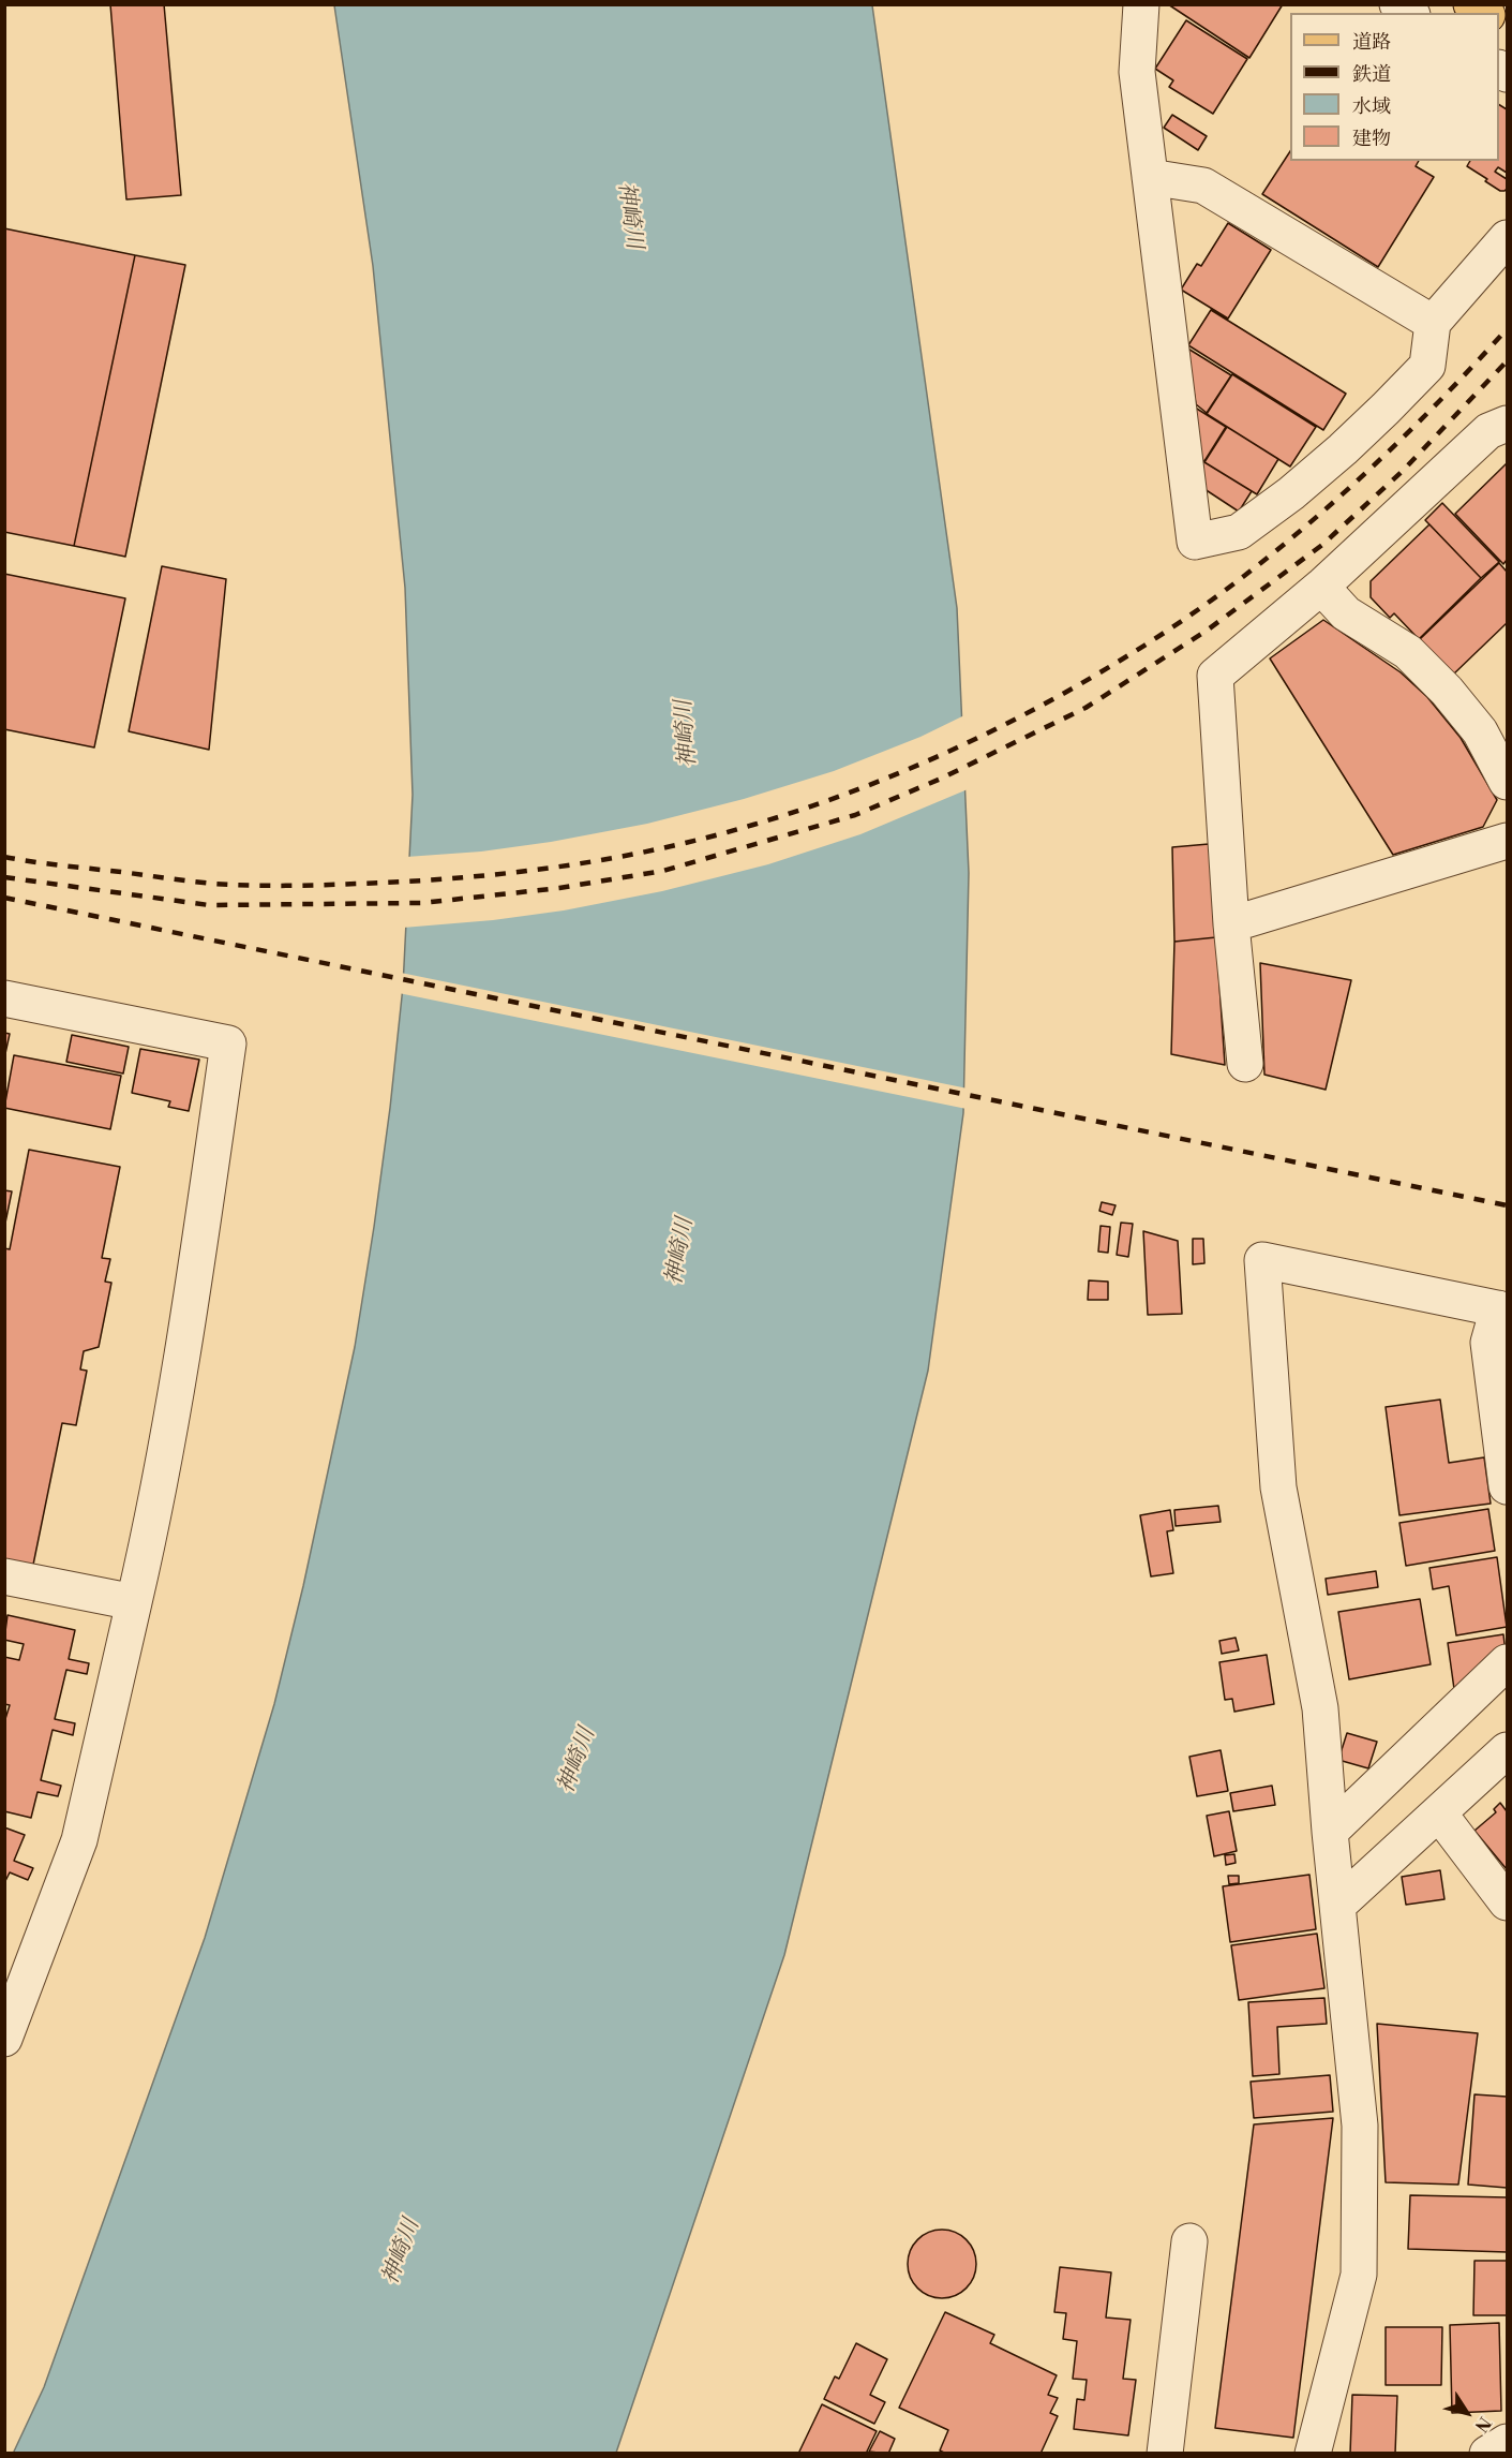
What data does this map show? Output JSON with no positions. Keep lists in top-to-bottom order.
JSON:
{
  "water": ["神崎川"],
  "legend": [
    "道路",
    "鉄道",
    "水域",
    "建物"
  ],
  "north": "bottom right"
}
